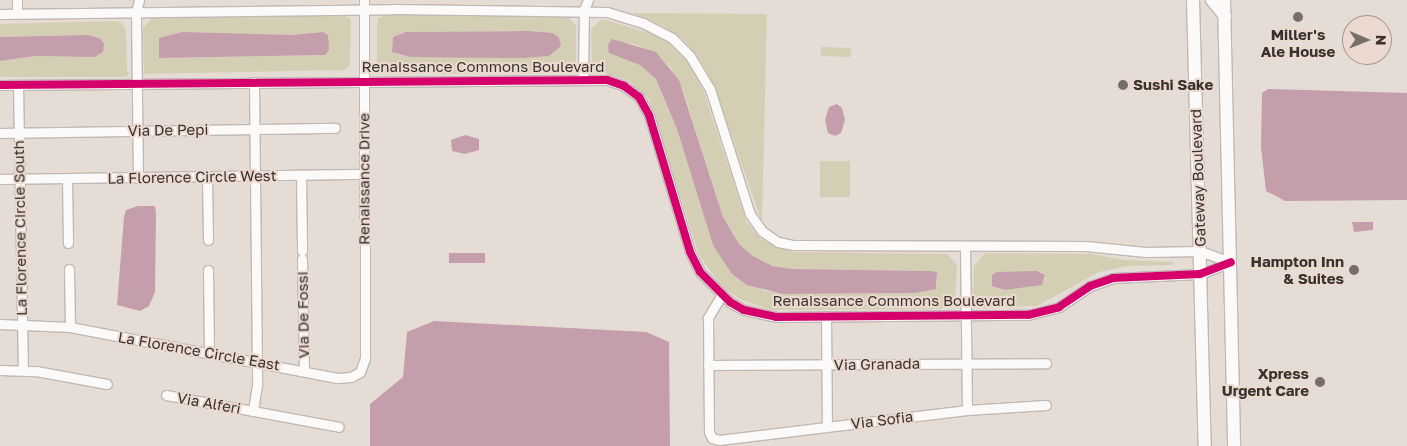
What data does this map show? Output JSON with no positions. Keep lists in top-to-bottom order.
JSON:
{
  "streets": {
    "main road": ["Gateway Boulevard"],
    "street": [
      "Renaissance Commons Boulevard",
      "Via De Pepi",
      "La Florence Circle West",
      "Renaissance Drive",
      "La Florence Circle South",
      "Via De Fossi",
      "La Florence Circle East",
      "Via Granada",
      "Via Alferi",
      "Via Sofia"
    ]
  },
  "crossings": [
    ["Renaissance Commons Boulevard", "Gateway Boulevard"],
    ["Renaissance Commons Boulevard", "Renaissance Drive"],
    ["Renaissance Commons Boulevard", "La Florence Circle South"],
    ["Renaissance Commons Boulevard", "Via Alferi"],
    ["Via De Pepi", "La Florence Circle South"],
    ["Via De Pepi", "Via Alferi"],
    ["La Florence Circle West", "Renaissance Drive"],
    ["La Florence Circle West", "La Florence Circle South"],
    ["La Florence Circle West", "Via De Fossi"],
    ["La Florence Circle West", "Via Alferi"],
    ["Renaissance Drive", "La Florence Circle East"],
    ["La Florence Circle South", "La Florence Circle East"],
    ["Via De Fossi", "La Florence Circle East"],
    ["La Florence Circle East", "Via Alferi"],
    ["Via Granada", "Via Sofia"]
  ],
  "places": [
    "Miller's Ale House",
    "Sushi Sake",
    "Hampton Inn & Suites",
    "Xpress Urgent Care"
  ],
  "north": "right"
}
